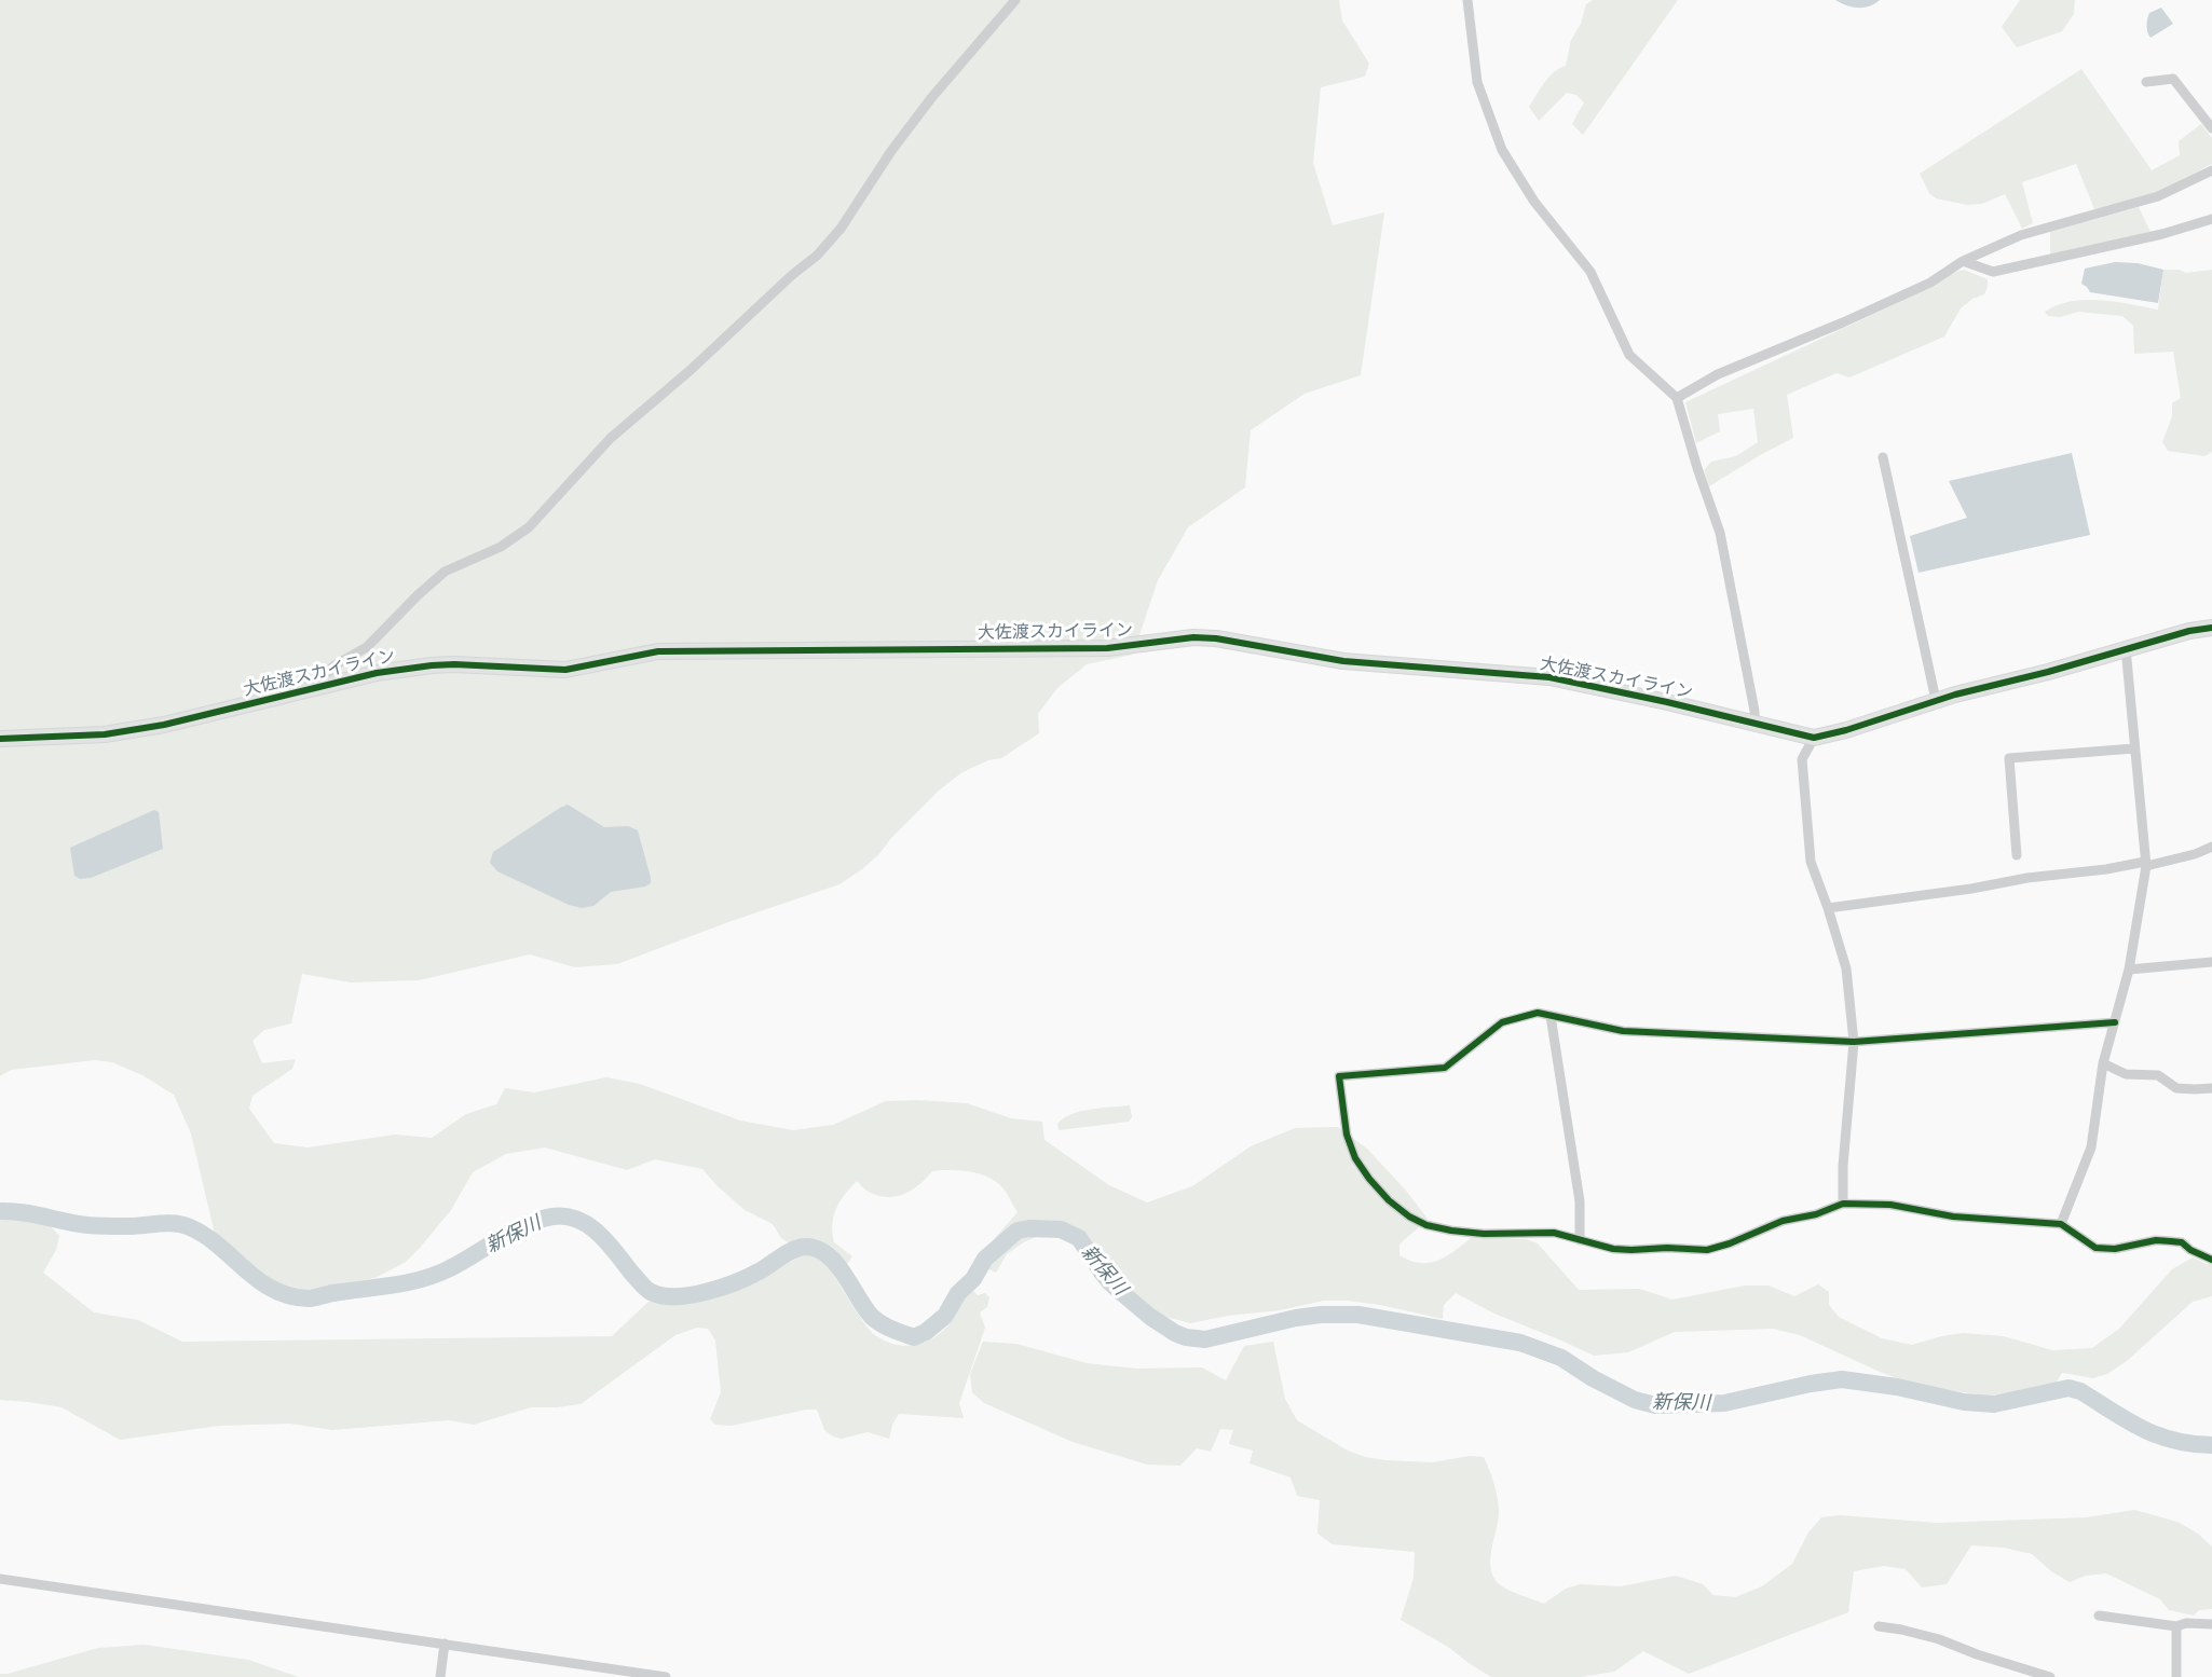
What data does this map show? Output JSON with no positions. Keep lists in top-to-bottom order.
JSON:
{
  "streets": {
    "street": ["大佐渡スカイライン"]
  },
  "water": ["新保川"]
}
